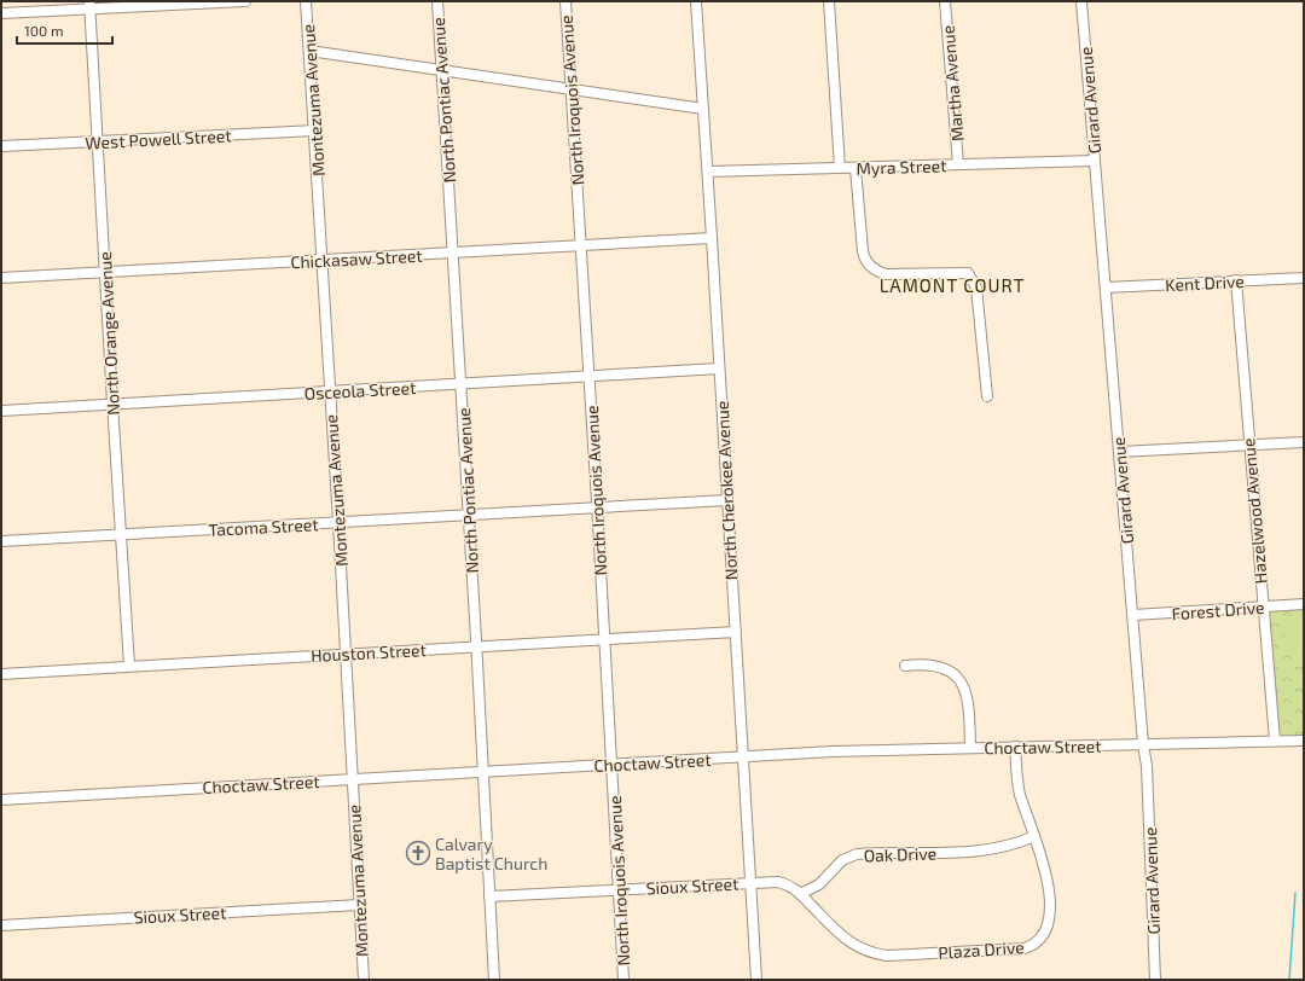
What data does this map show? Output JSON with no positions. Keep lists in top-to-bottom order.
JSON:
{
  "streets": {
    "street": [
      "Martha Avenue",
      "Montezuma Avenue",
      "North Pontiac Avenue",
      "North Iroquois Avenue",
      "Girard Avenue",
      "West Powell Street",
      "Myra Street",
      "Chickasaw Street",
      "Kent Drive",
      "North Orange Avenue",
      "Osceola Street",
      "North Cherokee Avenue",
      "Hazelwood Avenue",
      "Tacoma Street",
      "Forest Drive",
      "Houston Street",
      "Choctaw Street",
      "Oak Drive",
      "Sioux Street",
      "Plaza Drive"
    ]
  },
  "crossings": [
    ["Martha Avenue", "Myra Street"],
    ["Montezuma Avenue", "West Powell Street"],
    ["Montezuma Avenue", "Chickasaw Street"],
    ["Montezuma Avenue", "Osceola Street"],
    ["Montezuma Avenue", "Tacoma Street"],
    ["Montezuma Avenue", "Houston Street"],
    ["Montezuma Avenue", "Choctaw Street"],
    ["Montezuma Avenue", "Sioux Street"],
    ["North Pontiac Avenue", "Chickasaw Street"],
    ["North Pontiac Avenue", "Osceola Street"],
    ["North Pontiac Avenue", "Tacoma Street"],
    ["North Pontiac Avenue", "Houston Street"],
    ["North Pontiac Avenue", "Choctaw Street"],
    ["North Pontiac Avenue", "Sioux Street"],
    ["North Iroquois Avenue", "Chickasaw Street"],
    ["North Iroquois Avenue", "Osceola Street"],
    ["North Iroquois Avenue", "Tacoma Street"],
    ["North Iroquois Avenue", "Houston Street"],
    ["North Iroquois Avenue", "Choctaw Street"],
    ["North Iroquois Avenue", "Sioux Street"],
    ["Girard Avenue", "Myra Street"],
    ["Girard Avenue", "Kent Drive"],
    ["Girard Avenue", "Forest Drive"],
    ["Girard Avenue", "Choctaw Street"],
    ["West Powell Street", "North Orange Avenue"],
    ["Myra Street", "North Cherokee Avenue"],
    ["Chickasaw Street", "North Orange Avenue"],
    ["Chickasaw Street", "North Cherokee Avenue"],
    ["Kent Drive", "Hazelwood Avenue"],
    ["North Orange Avenue", "Osceola Street"],
    ["North Orange Avenue", "Tacoma Street"],
    ["North Orange Avenue", "Houston Street"],
    ["Osceola Street", "North Cherokee Avenue"],
    ["North Cherokee Avenue", "Tacoma Street"],
    ["North Cherokee Avenue", "Houston Street"],
    ["North Cherokee Avenue", "Choctaw Street"],
    ["North Cherokee Avenue", "Sioux Street"],
    ["Hazelwood Avenue", "Forest Drive"],
    ["Hazelwood Avenue", "Choctaw Street"],
    ["Choctaw Street", "Plaza Drive"],
    ["Oak Drive", "Plaza Drive"]
  ],
  "districts": ["LAMONT COURT"],
  "places": {
    "church": ["Calvary Baptist Church"]
  },
  "scale_bar": "100 m"
}
